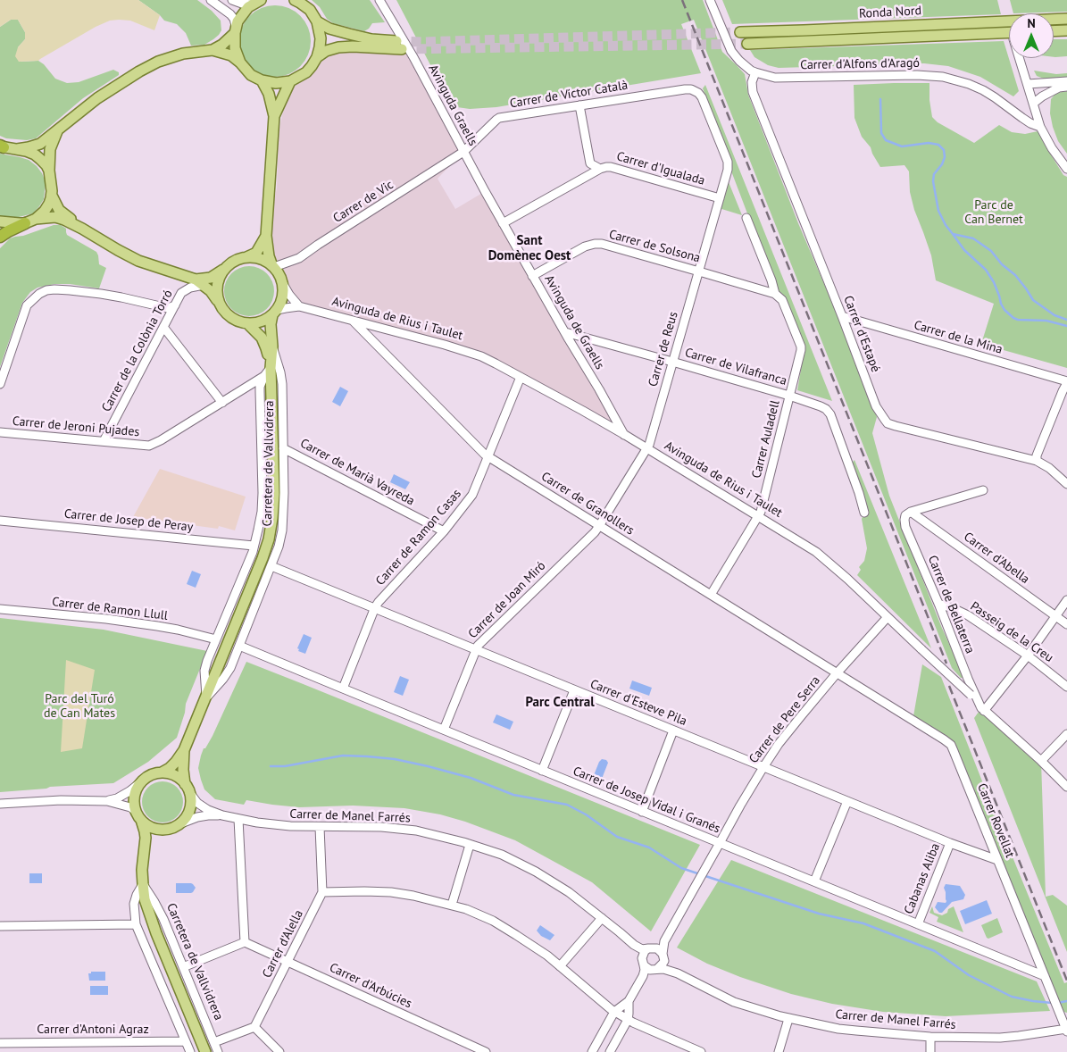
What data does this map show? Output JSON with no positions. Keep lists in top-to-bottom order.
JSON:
{
  "streets": {
    "main road": ["Ronda Nord", "Carretera de Vallvidrera"],
    "street": [
      "Carrer d'Alfons d'Aragó",
      "Carrer de Víctor Català",
      "Avinguda Graells",
      "Carrer d'Igualada",
      "Carrer de Vic",
      "Carrer de Solsona",
      "Avinguda de Rius i Taulet",
      "Avinguda de Graells",
      "Carrer d'Estapé",
      "Carrer de la Mina",
      "Carrer de Reus",
      "Carrer de la Colònia Torró",
      "Carrer de Vilafranca",
      "Carrer de Jeroni Pujades",
      "Carrer Auladell",
      "Carrer de Marià Vayreda",
      "Carrer de Granollers",
      "Carrer de Josep de Peray",
      "Carrer de Ramon Casas",
      "Carrer d'Abella",
      "Carrer de Joan Miró",
      "Carrer de Bellaterra",
      "Carrer de Ramon Llull",
      "Passeig de la Creu",
      "Carrer d'Esteve Pila",
      "Carrer de Pere Serra",
      "Carrer de Josep Vidal i Granés",
      "Carrer de Manel Farrés",
      "Carrer Rovellat",
      "Cabanas Aliba",
      "Carrer d'Alella",
      "Carrer d'Arbúcies",
      "Carrer d'Antoni Agraz"
    ]
  },
  "crossings": [
    ["Carrer d'Alfons d'Aragó", "Carrer d'Estapé"],
    ["Carrer de Víctor Català", "Avinguda Graells"],
    ["Carrer de Víctor Català", "Carrer de Vic"],
    ["Carrer de Víctor Català", "Carrer de Reus"],
    ["Avinguda Graells", "Carrer d'Igualada"],
    ["Avinguda Graells", "Carrer de Vic"],
    ["Avinguda Graells", "Avinguda de Graells"],
    ["Carrer d'Igualada", "Avinguda de Graells"],
    ["Carrer d'Igualada", "Carrer de Reus"],
    ["Carrer de Vic", "Avinguda de Rius i Taulet"],
    ["Carrer de Vic", "Carretera de Vallvidrera"],
    ["Carrer de Solsona", "Avinguda de Graells"],
    ["Carrer de Solsona", "Carrer de Reus"],
    ["Carrer de Solsona", "Carrer Auladell"],
    ["Avinguda de Rius i Taulet", "Avinguda de Graells"],
    ["Avinguda de Rius i Taulet", "Carrer de Reus"],
    ["Avinguda de Rius i Taulet", "Carrer Auladell"],
    ["Avinguda de Rius i Taulet", "Carretera de Vallvidrera"],
    ["Avinguda de Rius i Taulet", "Carrer de Granollers"],
    ["Avinguda de Rius i Taulet", "Carrer de Ramon Casas"],
    ["Avinguda de Rius i Taulet", "Carrer de Bellaterra"],
    ["Avinguda de Rius i Taulet", "Carrer de Pere Serra"],
    ["Avinguda de Graells", "Carrer de Vilafranca"],
    ["Carrer d'Estapé", "Carrer de la Mina"],
    ["Carrer de Reus", "Carrer de Vilafranca"],
    ["Carrer de Reus", "Carrer de Granollers"],
    ["Carrer de Reus", "Carrer de Joan Miró"],
    ["Carrer de la Colònia Torró", "Carrer de Jeroni Pujades"],
    ["Carrer de Vilafranca", "Carrer Auladell"],
    ["Carrer de Jeroni Pujades", "Carretera de Vallvidrera"],
    ["Carrer Auladell", "Carrer de Granollers"],
    ["Carretera de Vallvidrera", "Carrer de Marià Vayreda"],
    ["Carretera de Vallvidrera", "Carrer de Josep de Peray"],
    ["Carretera de Vallvidrera", "Carrer de Ramon Llull"],
    ["Carretera de Vallvidrera", "Carrer d'Esteve Pila"],
    ["Carretera de Vallvidrera", "Carrer de Josep Vidal i Granés"],
    ["Carretera de Vallvidrera", "Carrer de Manel Farrés"],
    ["Carretera de Vallvidrera", "Carrer d'Antoni Agraz"],
    ["Carrer de Marià Vayreda", "Carrer de Ramon Casas"],
    ["Carrer de Granollers", "Carrer de Ramon Casas"],
    ["Carrer de Granollers", "Carrer de Joan Miró"],
    ["Carrer de Granollers", "Carrer de Pere Serra"],
    ["Carrer de Granollers", "Carrer Rovellat"],
    ["Carrer de Ramon Casas", "Carrer d'Esteve Pila"],
    ["Carrer de Ramon Casas", "Carrer de Josep Vidal i Granés"],
    ["Carrer d'Abella", "Carrer de Bellaterra"],
    ["Carrer de Joan Miró", "Carrer d'Esteve Pila"],
    ["Carrer de Joan Miró", "Carrer de Josep Vidal i Granés"],
    ["Carrer de Bellaterra", "Passeig de la Creu"],
    ["Carrer d'Esteve Pila", "Carrer de Pere Serra"],
    ["Carrer d'Esteve Pila", "Carrer Rovellat"],
    ["Carrer d'Esteve Pila", "Cabanas Aliba"],
    ["Carrer de Pere Serra", "Carrer de Josep Vidal i Granés"],
    ["Carrer de Pere Serra", "Carrer de Manel Farrés"],
    ["Carrer de Pere Serra", "Carrer Rovellat"],
    ["Carrer de Josep Vidal i Granés", "Carrer Rovellat"],
    ["Carrer de Josep Vidal i Granés", "Cabanas Aliba"],
    ["Carrer de Manel Farrés", "Carrer Rovellat"],
    ["Carrer de Manel Farrés", "Carrer d'Alella"],
    ["Carrer d'Alella", "Carrer d'Arbúcies"]
  ],
  "districts": ["Sant Domènec Oest", "Parc Central"],
  "parks": ["Parc de Can Bernet", "Parc del Turó de Can Mates"],
  "north": "top"
}
